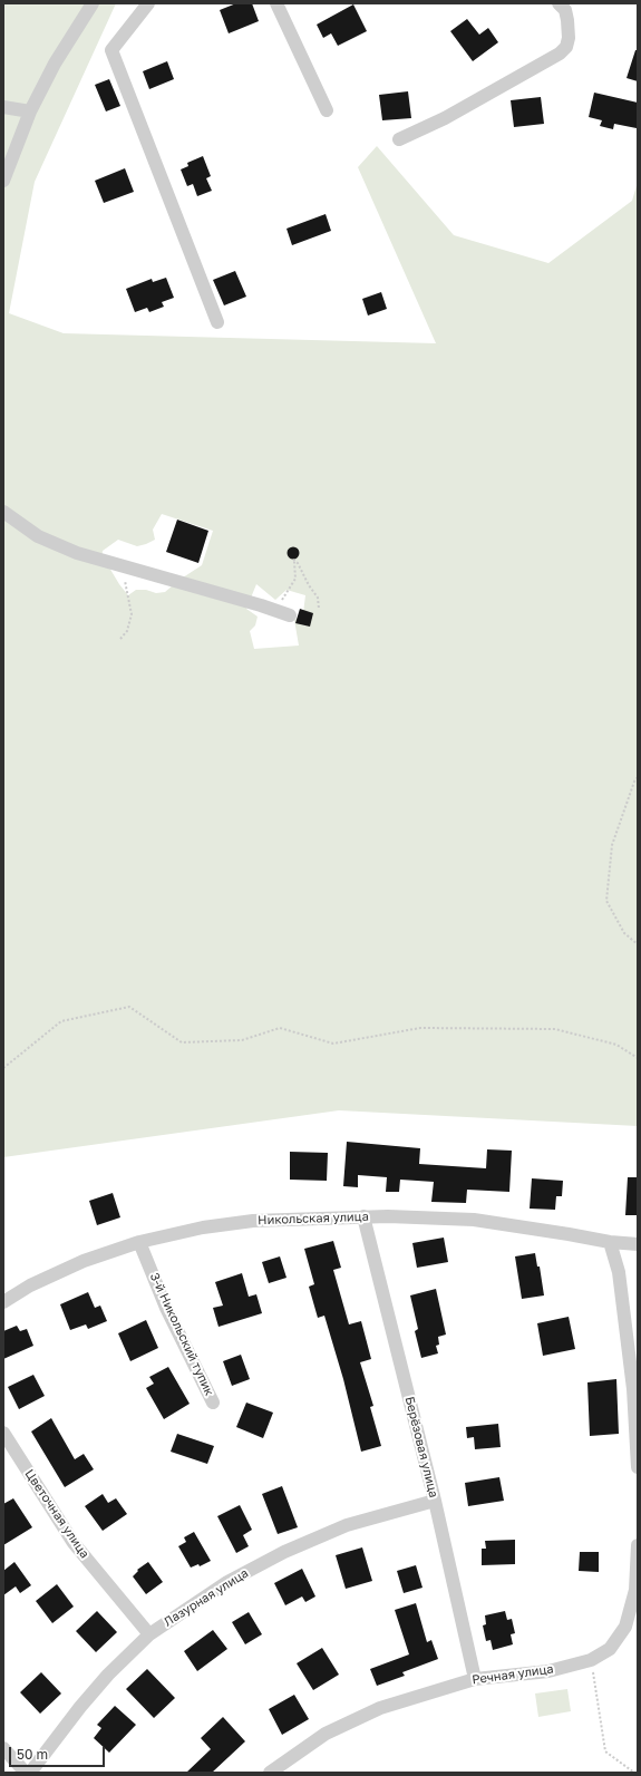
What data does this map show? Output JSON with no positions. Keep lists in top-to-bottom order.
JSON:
{
  "streets": {
    "street": [
      "Никольская улица",
      "3-й Никольский тупик",
      "Берёзовая улица",
      "Цветочная улица",
      "Лазурная улица",
      "Речная улица"
    ]
  },
  "crossings": [
    ["Никольская улица", "3-й Никольский тупик"],
    ["Никольская улица", "Берёзовая улица"],
    ["Берёзовая улица", "Лазурная улица"],
    ["Берёзовая улица", "Речная улица"],
    ["Цветочная улица", "Лазурная улица"]
  ],
  "scale_bar": "50 m"
}
